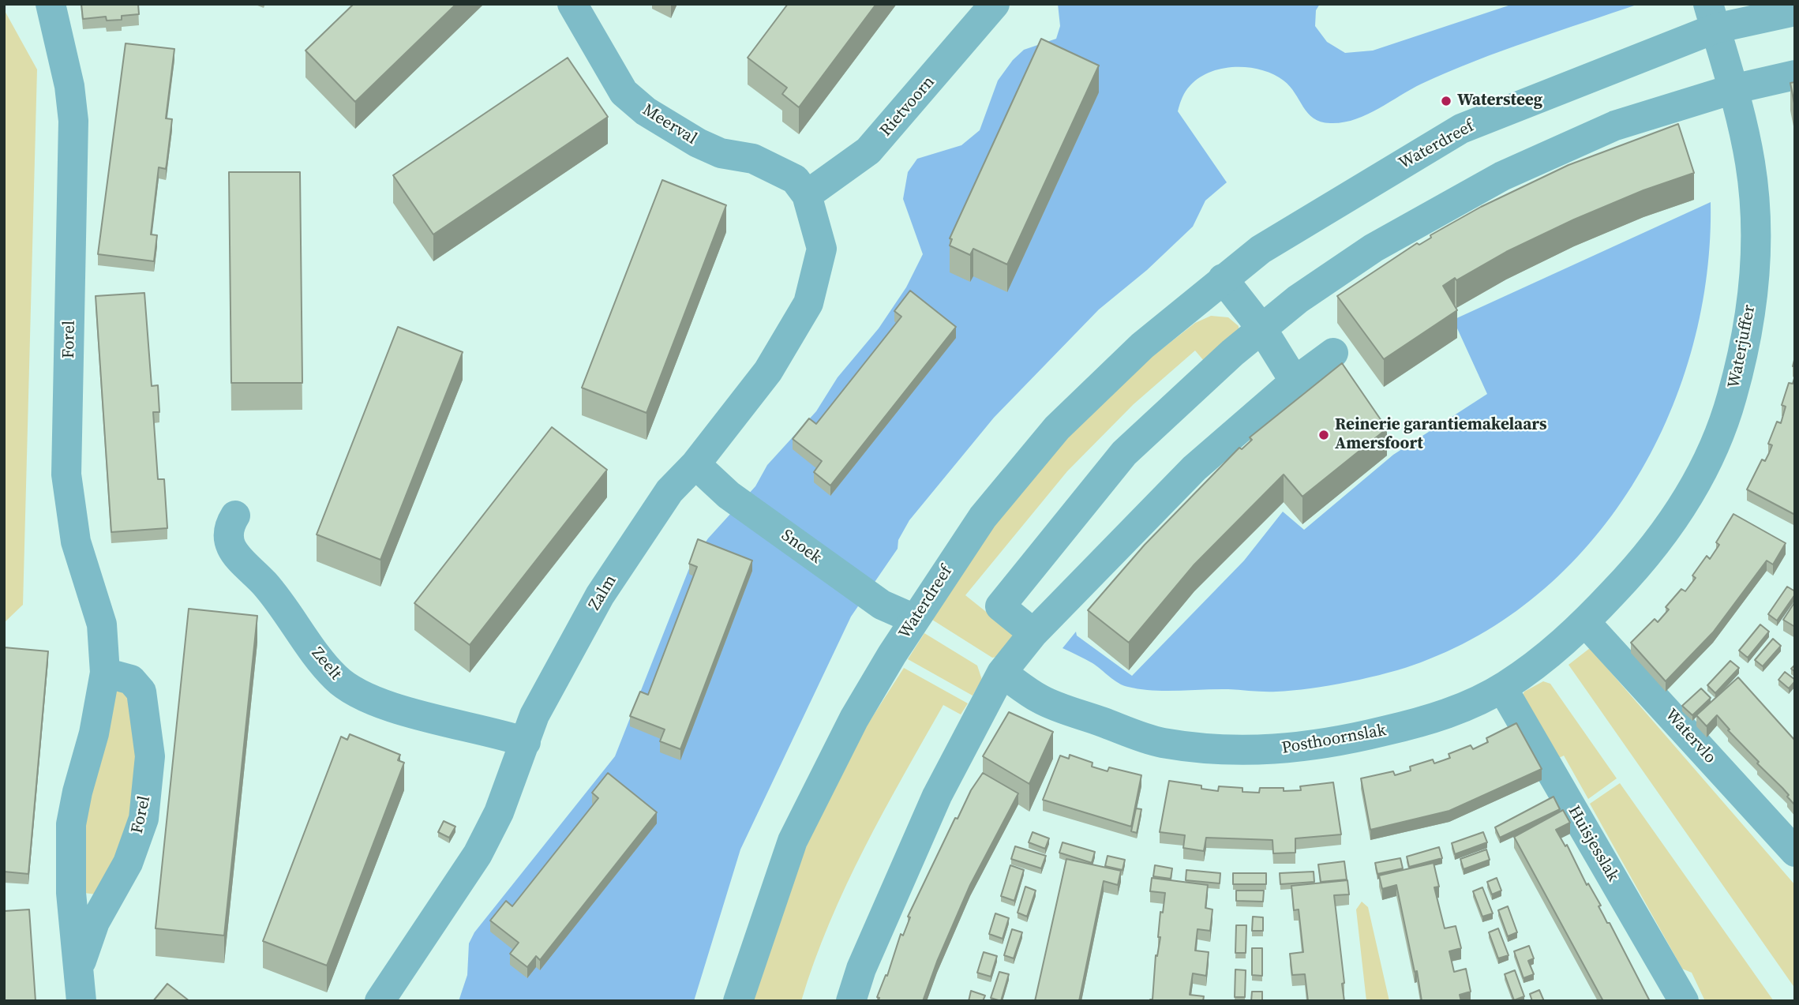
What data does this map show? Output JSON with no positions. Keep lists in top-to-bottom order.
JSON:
{
  "streets": {
    "street": [
      "Rietvoorn",
      "Meerval",
      "Waterdreef",
      "Forel",
      "Waterjuffer",
      "Snoek",
      "Zalm",
      "Zeelt",
      "Watervlo",
      "Posthoornslak",
      "Huisjesslak"
    ]
  },
  "crossings": [
    ["Rietvoorn", "Meerval"],
    ["Rietvoorn", "Zalm"],
    ["Meerval", "Zalm"],
    ["Waterdreef", "Waterjuffer"],
    ["Waterdreef", "Snoek"],
    ["Waterjuffer", "Watervlo"],
    ["Waterjuffer", "Posthoornslak"],
    ["Snoek", "Zalm"],
    ["Zalm", "Zeelt"],
    ["Watervlo", "Posthoornslak"],
    ["Posthoornslak", "Huisjesslak"]
  ],
  "places": ["Watersteeg", "Reinerie garantiemakelaars Amersfoort"]
}
